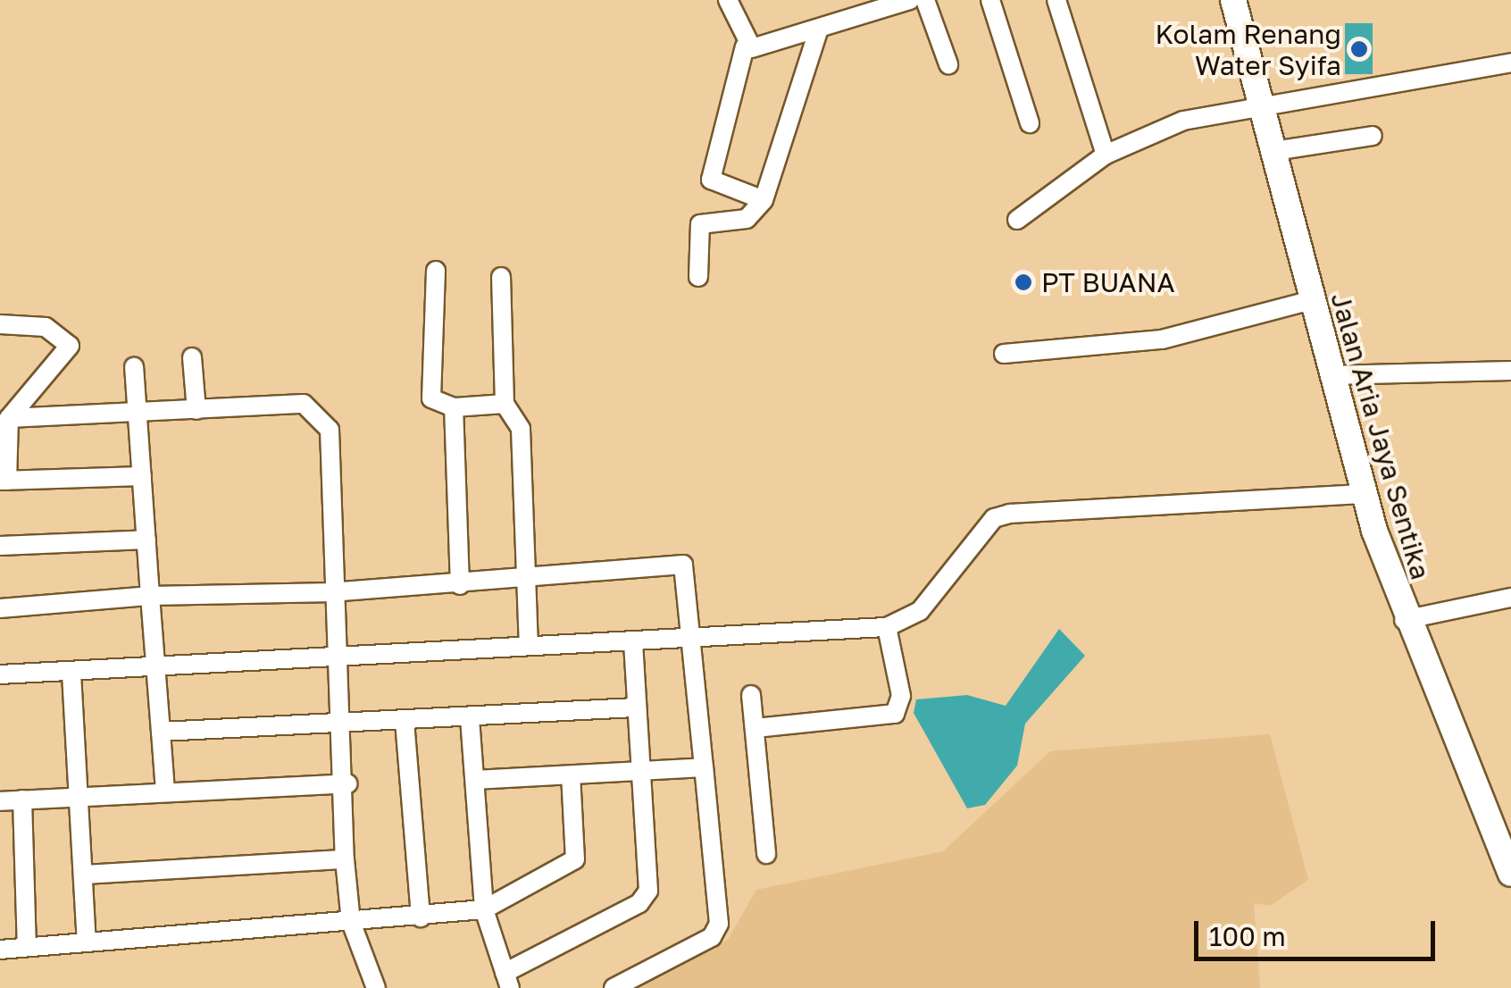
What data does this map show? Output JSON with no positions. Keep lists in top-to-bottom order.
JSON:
{
  "streets": {
    "street": ["Jalan Aria Jaya Sentika"]
  },
  "places": ["Kolam Renang Water Syifa", "PT BUANA"],
  "scale_bar": "100 m"
}
